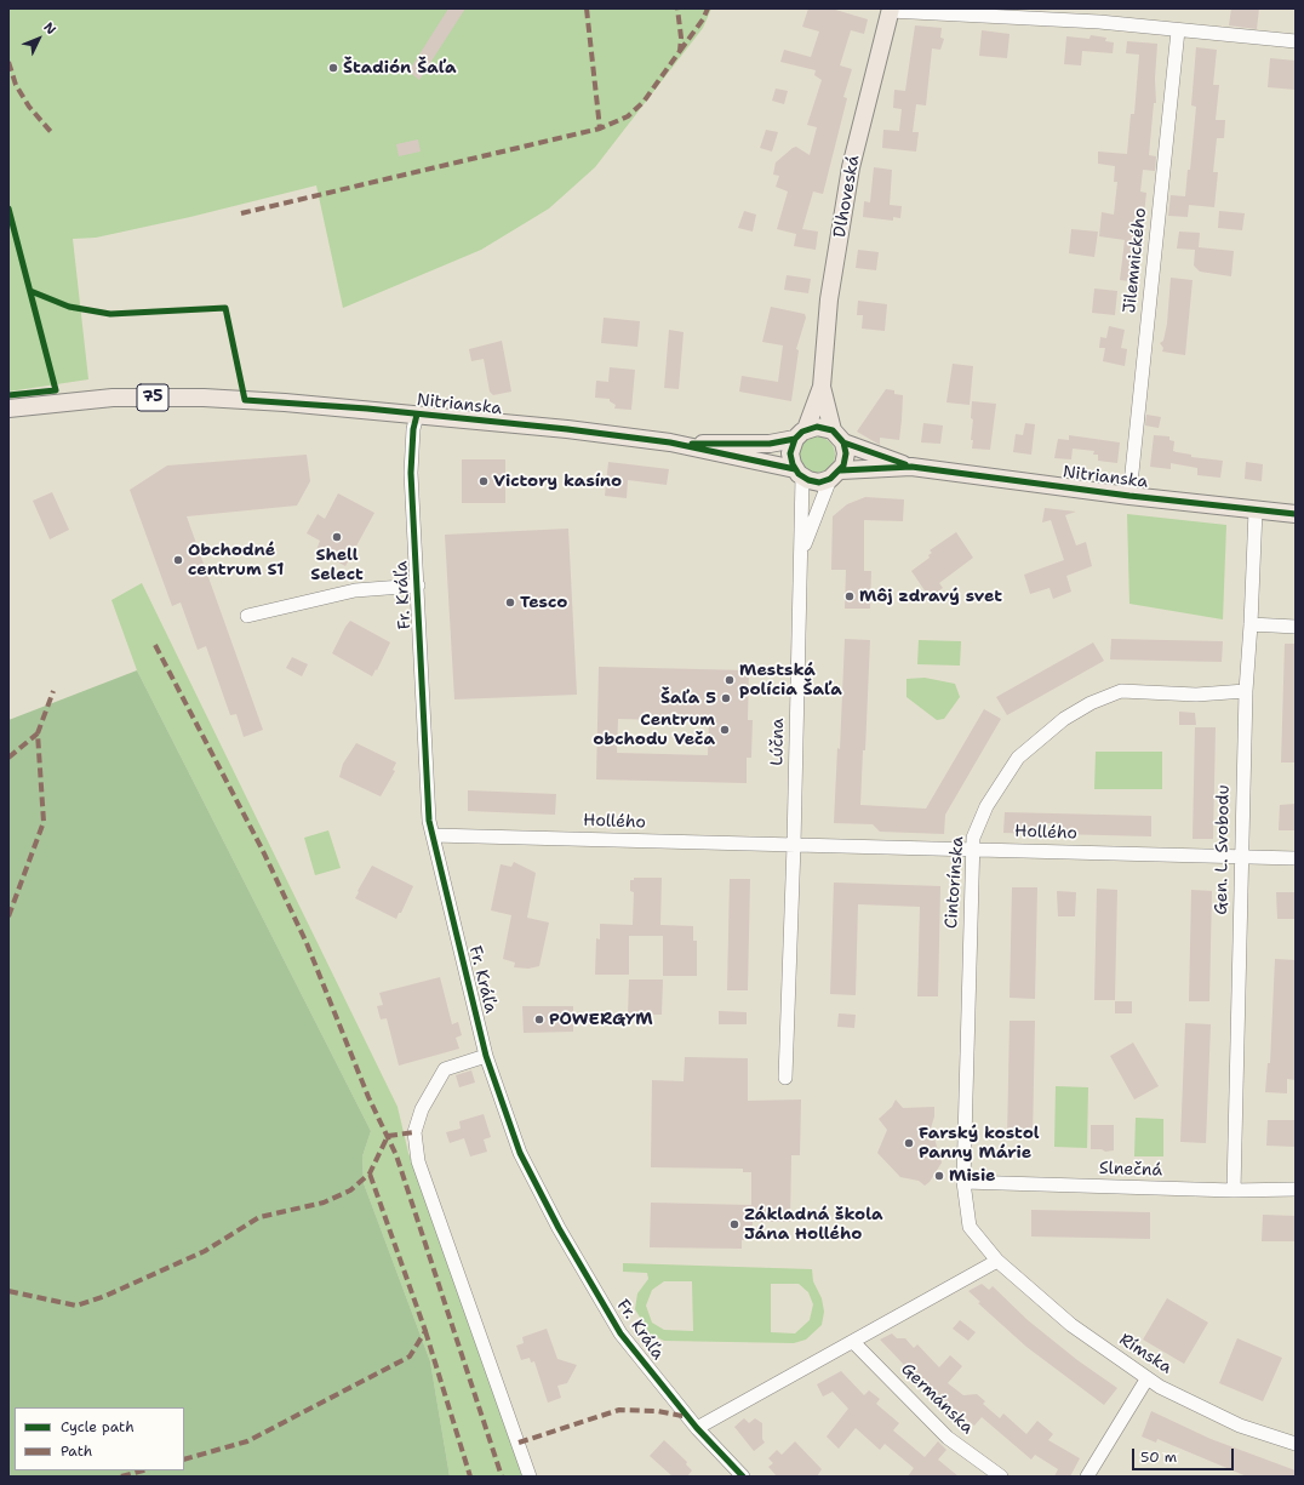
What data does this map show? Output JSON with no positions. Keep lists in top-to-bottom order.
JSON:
{
  "streets": {
    "main road": ["Dlhoveská", "75", "Nitrianska"],
    "street": [
      "Jilemnického",
      "Fr. Kráľa",
      "Lúčna",
      "Hollého",
      "Gen. L. Svobodu",
      "Cintorínska",
      "Slnečná",
      "Rímska",
      "Germánska"
    ]
  },
  "crossings": [
    ["Dlhoveská", "Nitrianska"],
    ["Dlhoveská", "Lúčna"],
    ["Jilemnického", "Nitrianska"],
    ["Nitrianska", "Fr. Kráľa"],
    ["Nitrianska", "Lúčna"],
    ["Nitrianska", "Gen. L. Svobodu"],
    ["Fr. Kráľa", "Hollého"],
    ["Lúčna", "Hollého"],
    ["Hollého", "Gen. L. Svobodu"],
    ["Hollého", "Cintorínska"],
    ["Gen. L. Svobodu", "Cintorínska"],
    ["Gen. L. Svobodu", "Slnečná"],
    ["Cintorínska", "Slnečná"],
    ["Cintorínska", "Rímska"]
  ],
  "places": [
    "Štadión Šaľa",
    "Victory kasíno",
    "Shell Select",
    "Obchodné centrum S1",
    "Môj zdravý svet",
    "Tesco",
    "Mestská polícia Šaľa",
    "Šaľa 5",
    "Centrum obchodu Veča",
    "POWERGYM",
    "Farský kostol Panny Márie",
    "Misie",
    "Základná škola Jána Hollého"
  ],
  "legend": ["Cycle path", "Path"],
  "scale_bar": "50 m",
  "north": "top right"
}
